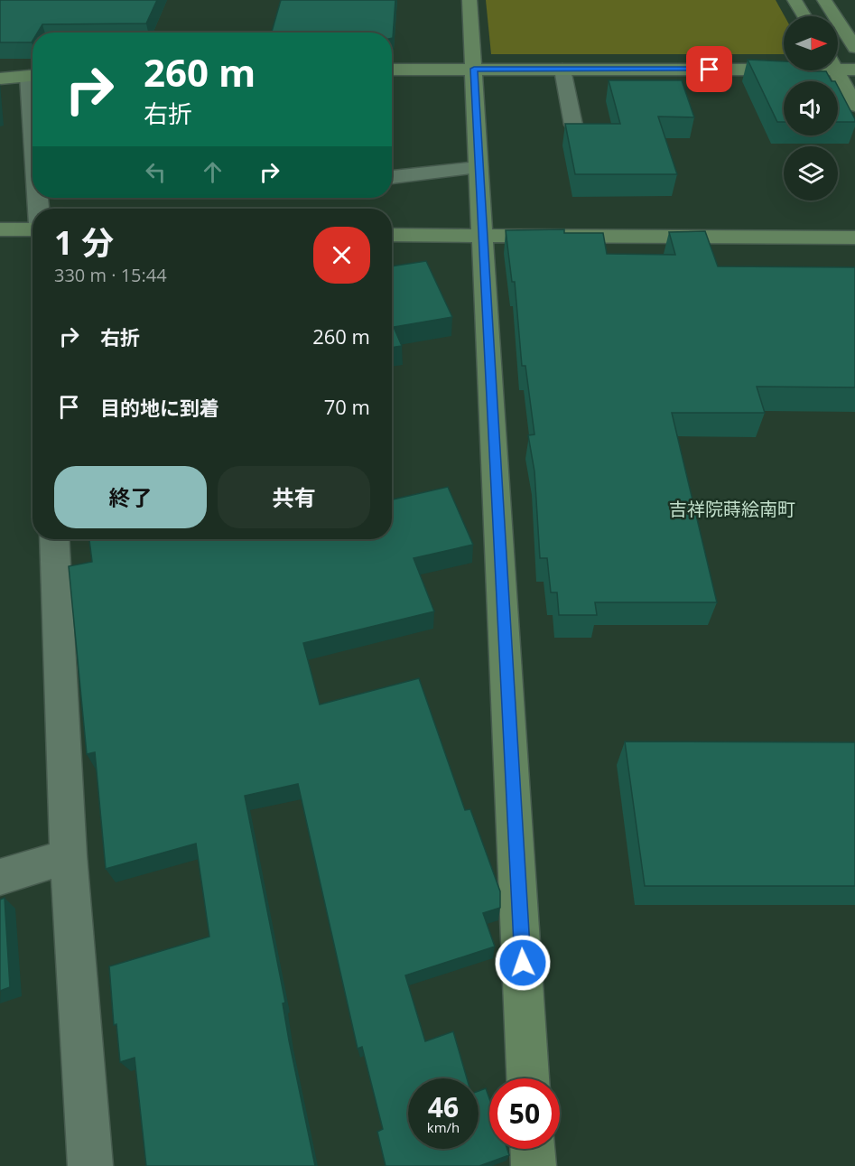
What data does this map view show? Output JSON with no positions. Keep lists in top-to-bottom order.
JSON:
{
  "districts": ["吉祥院蒔絵南町"],
  "north": "right",
  "page": {
    "turn": ["260 m", "右折"],
    "heading": ["1 分", "330 m · 15:44"],
    "list": [
      {
        "name": "右折",
        "value": "260 m"
      },
      {
        "name": "目的地に到着",
        "value": "70 m"
      }
    ],
    "buttons": ["終了", "共有"],
    "speed": "46 km/h",
    "limit": "50"
  }
}
